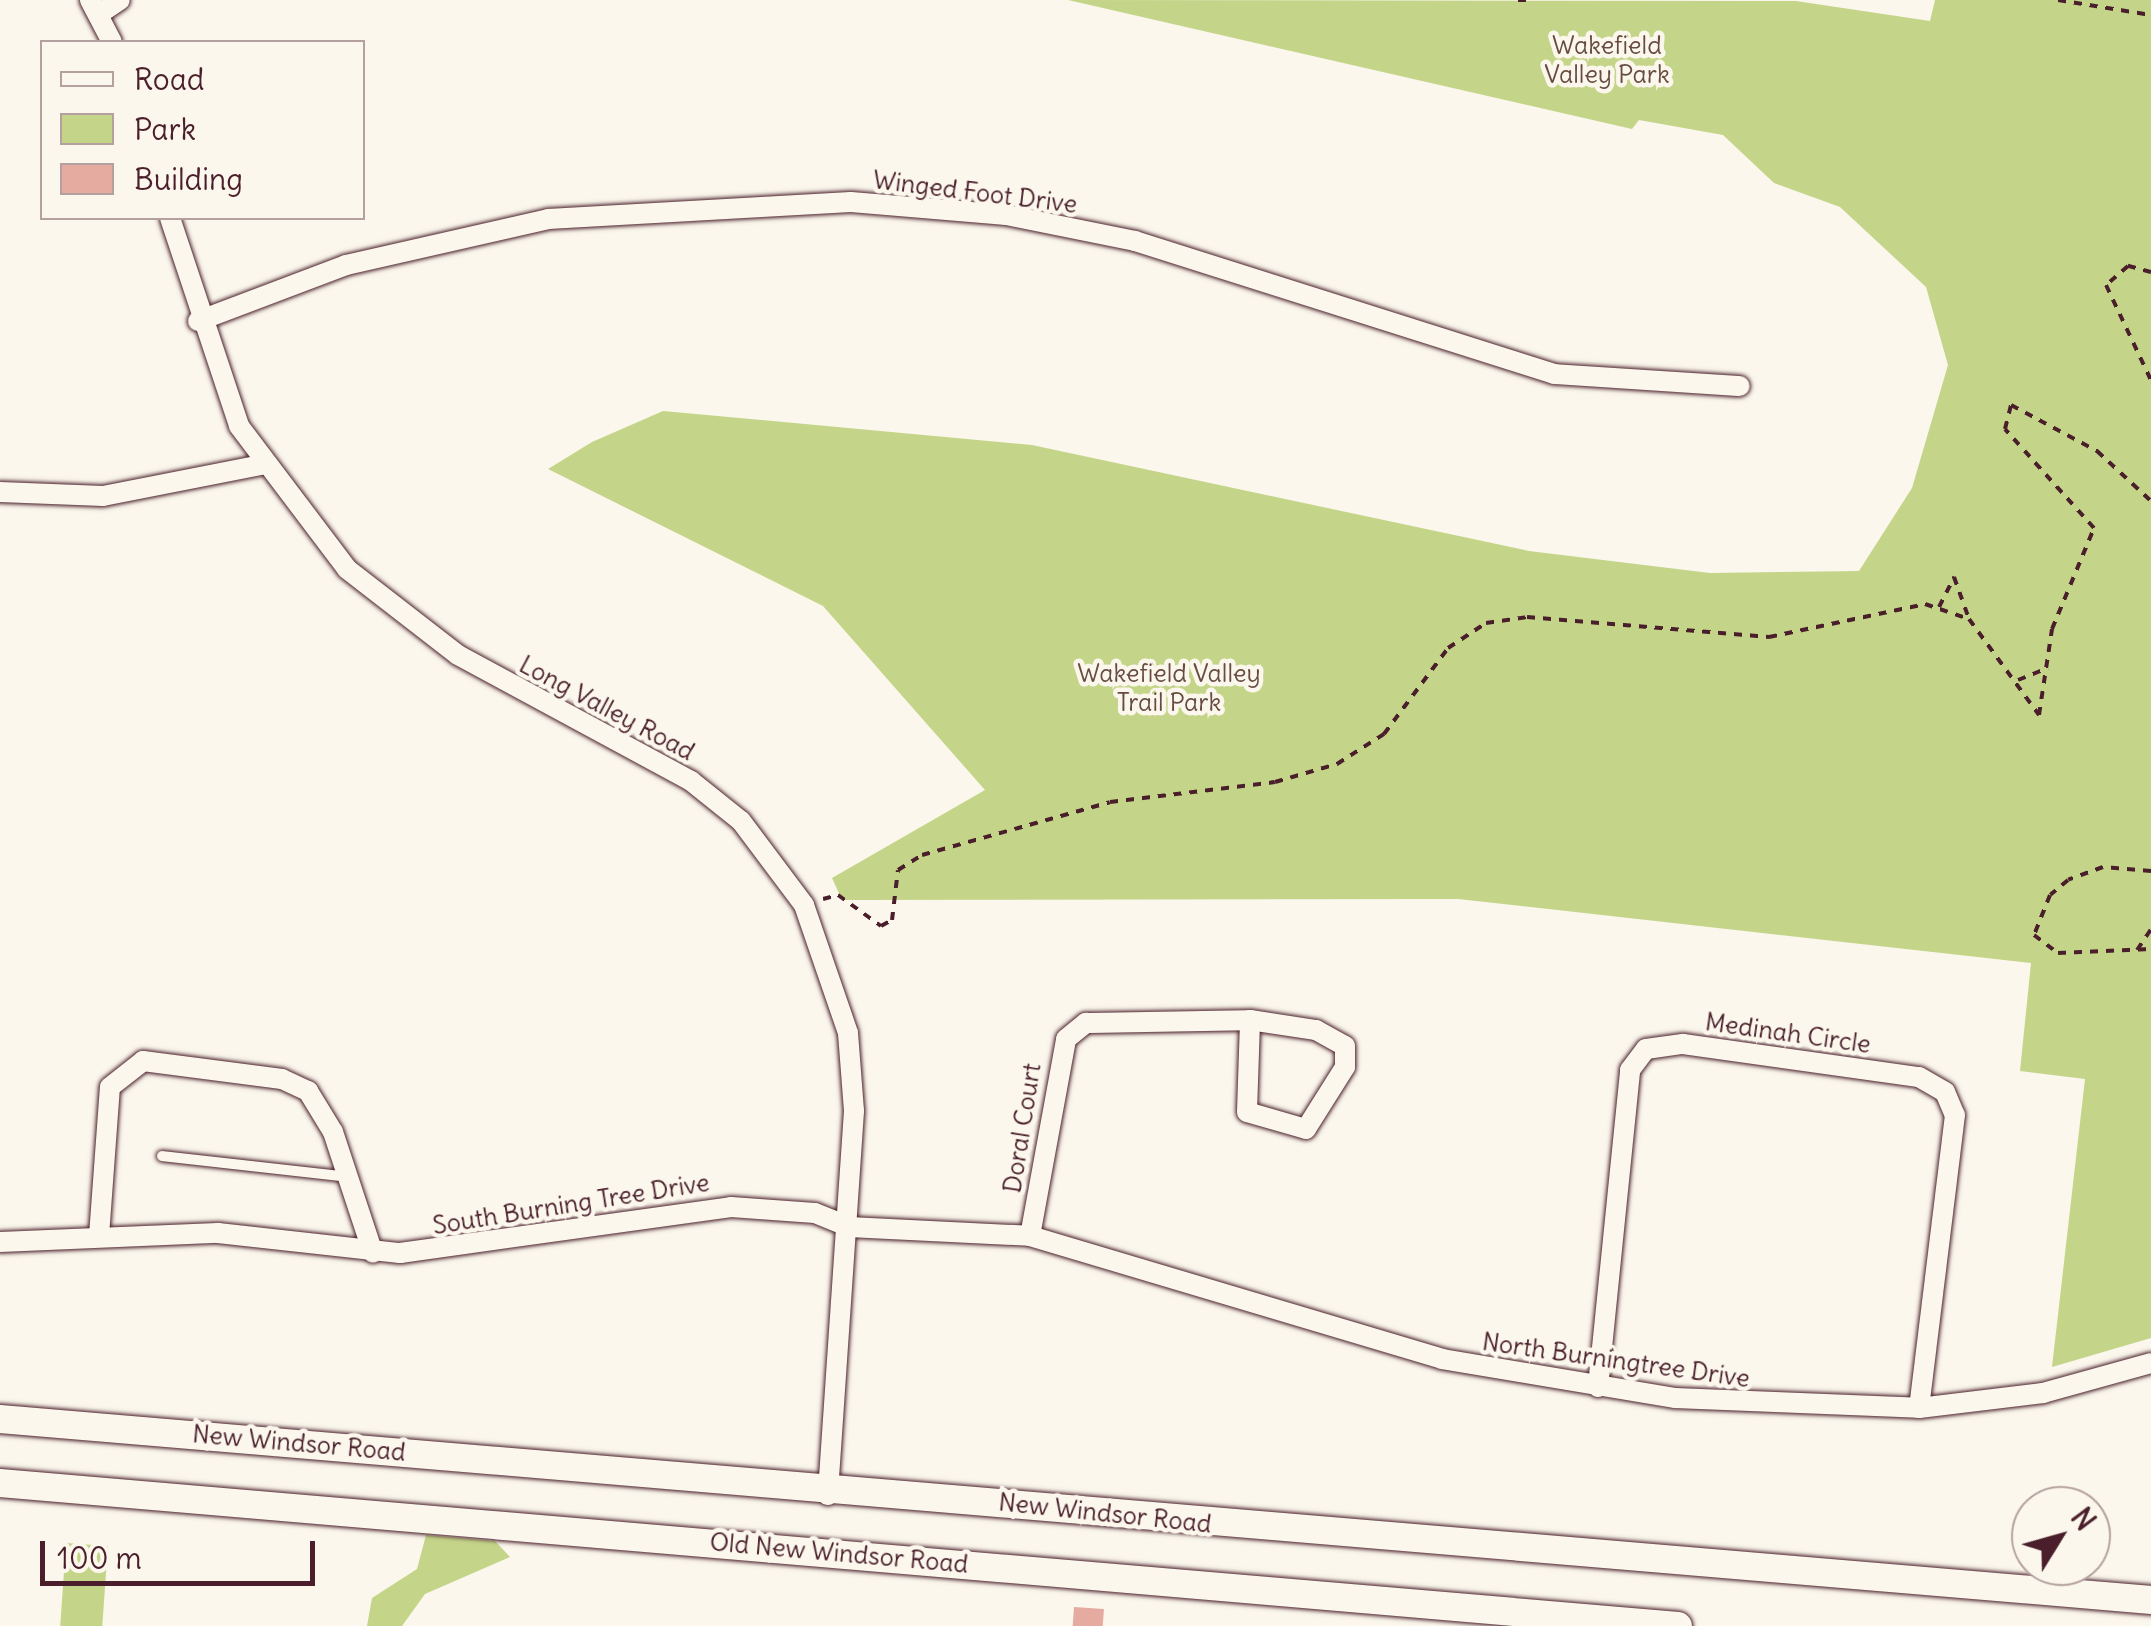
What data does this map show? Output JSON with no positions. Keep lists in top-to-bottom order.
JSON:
{
  "streets": {
    "main road": ["New Windsor Road", "Old New Windsor Road"],
    "street": [
      "Winged Foot Drive",
      "Long Valley Road",
      "Medinah Circle",
      "Doral Court",
      "South Burning Tree Drive",
      "North Burningtree Drive"
    ]
  },
  "crossings": [
    ["Winged Foot Drive", "Long Valley Road"],
    ["Long Valley Road", "South Burning Tree Drive"],
    ["Long Valley Road", "North Burningtree Drive"],
    ["Long Valley Road", "New Windsor Road"],
    ["Medinah Circle", "North Burningtree Drive"],
    ["Doral Court", "North Burningtree Drive"],
    ["South Burning Tree Drive", "North Burningtree Drive"]
  ],
  "parks": ["Wakefield Valley Park", "Wakefield Valley Trail Park"],
  "legend": ["Road", "Park", "Building"],
  "scale_bar": "100 m",
  "north": "top right"
}
